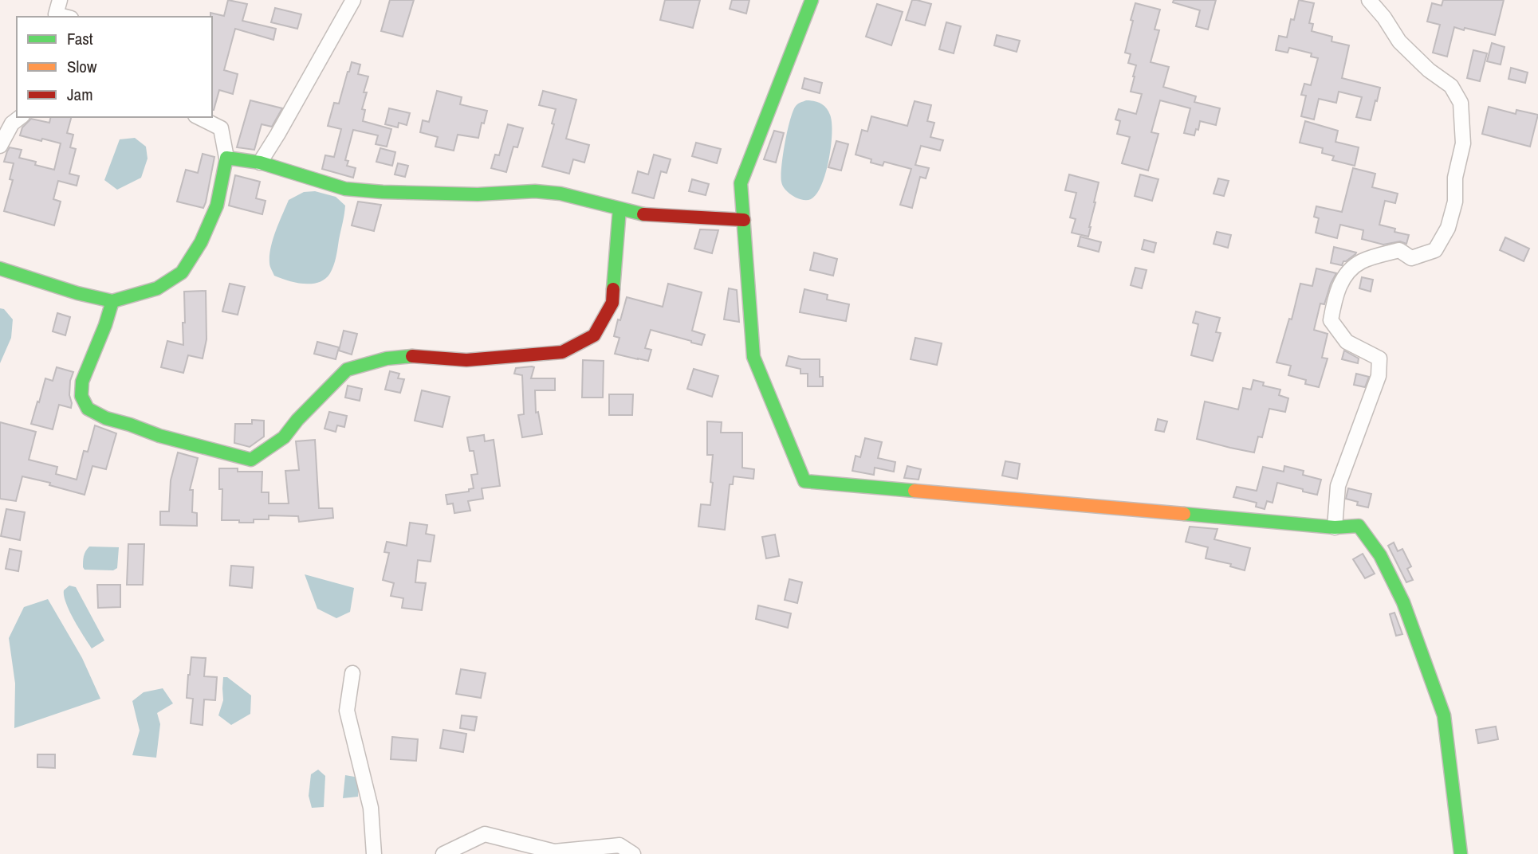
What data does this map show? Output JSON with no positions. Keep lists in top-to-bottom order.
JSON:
{
  "legend": ["Fast", "Slow", "Jam"]
}
